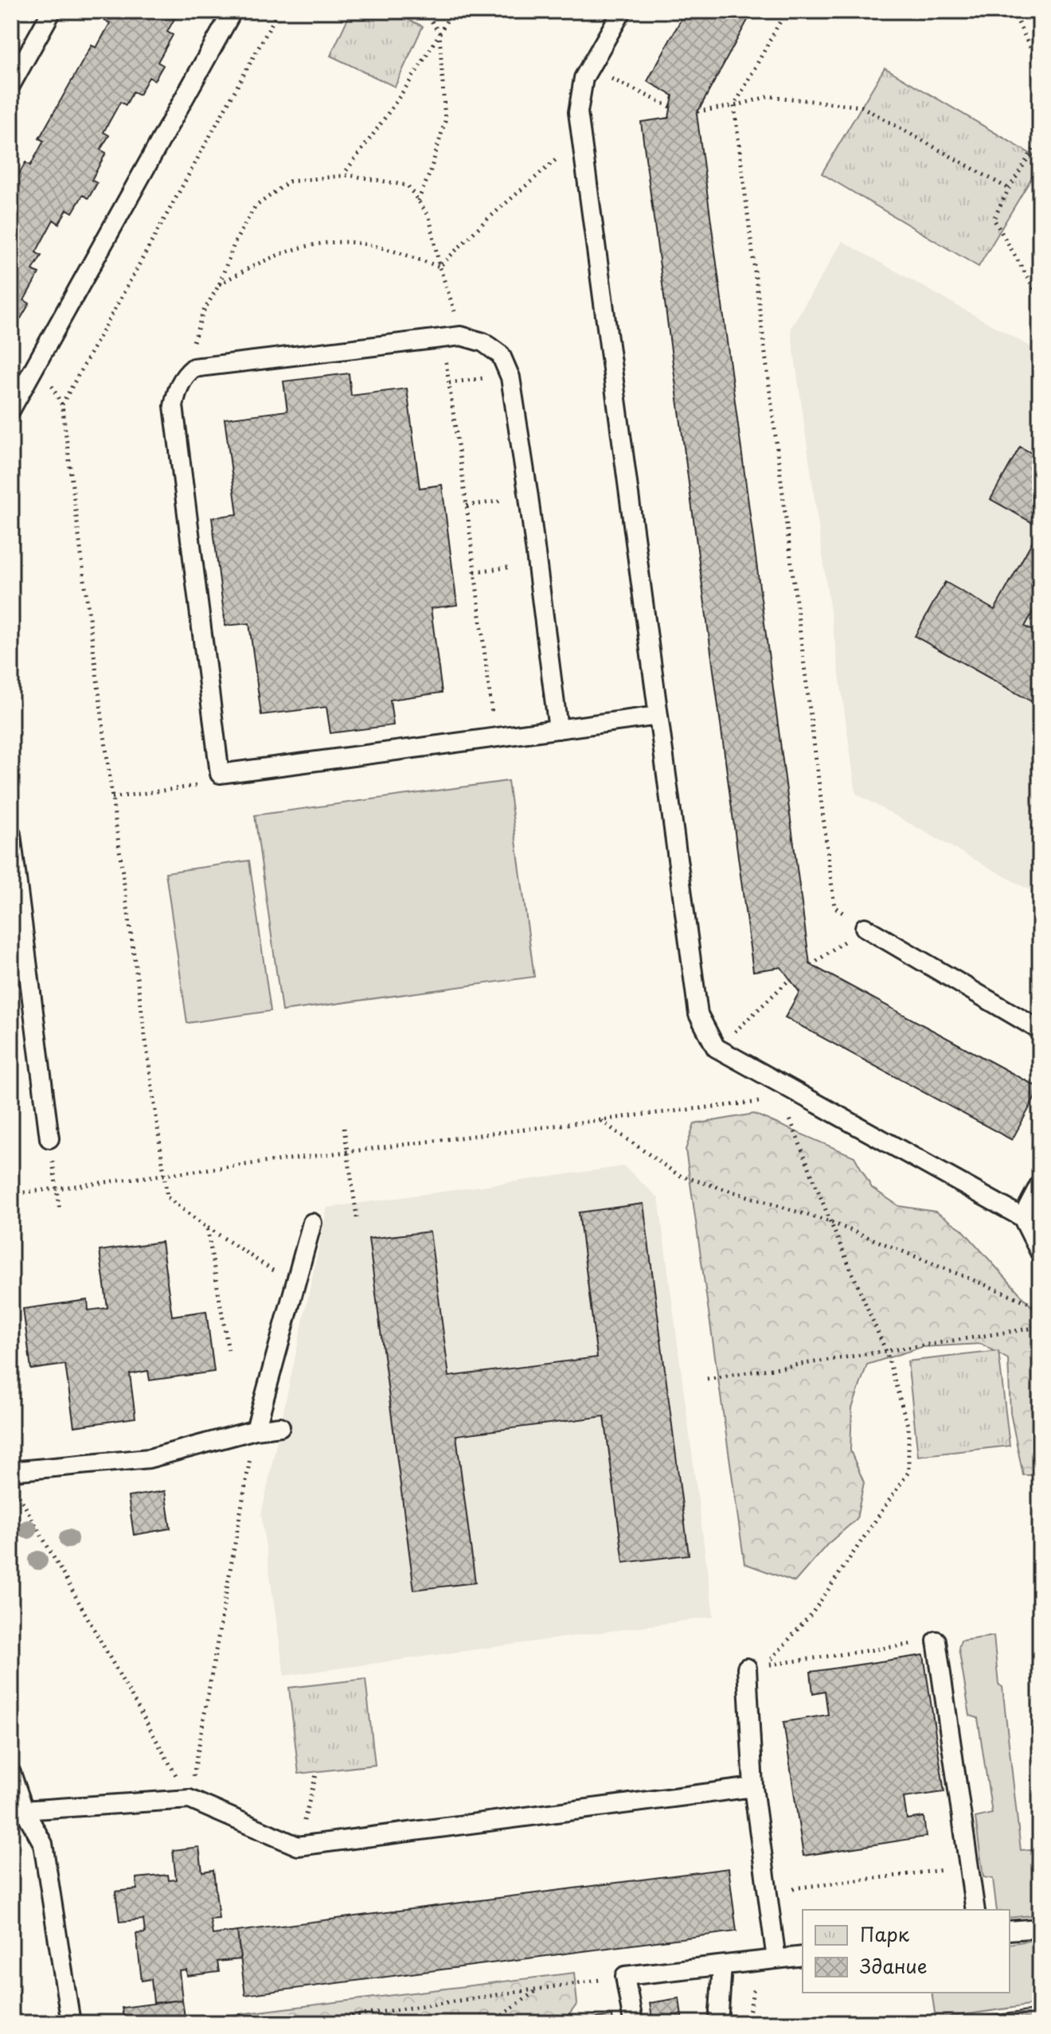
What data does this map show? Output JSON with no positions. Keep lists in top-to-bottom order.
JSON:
{
  "legend": ["Парк", "Здание"]
}
